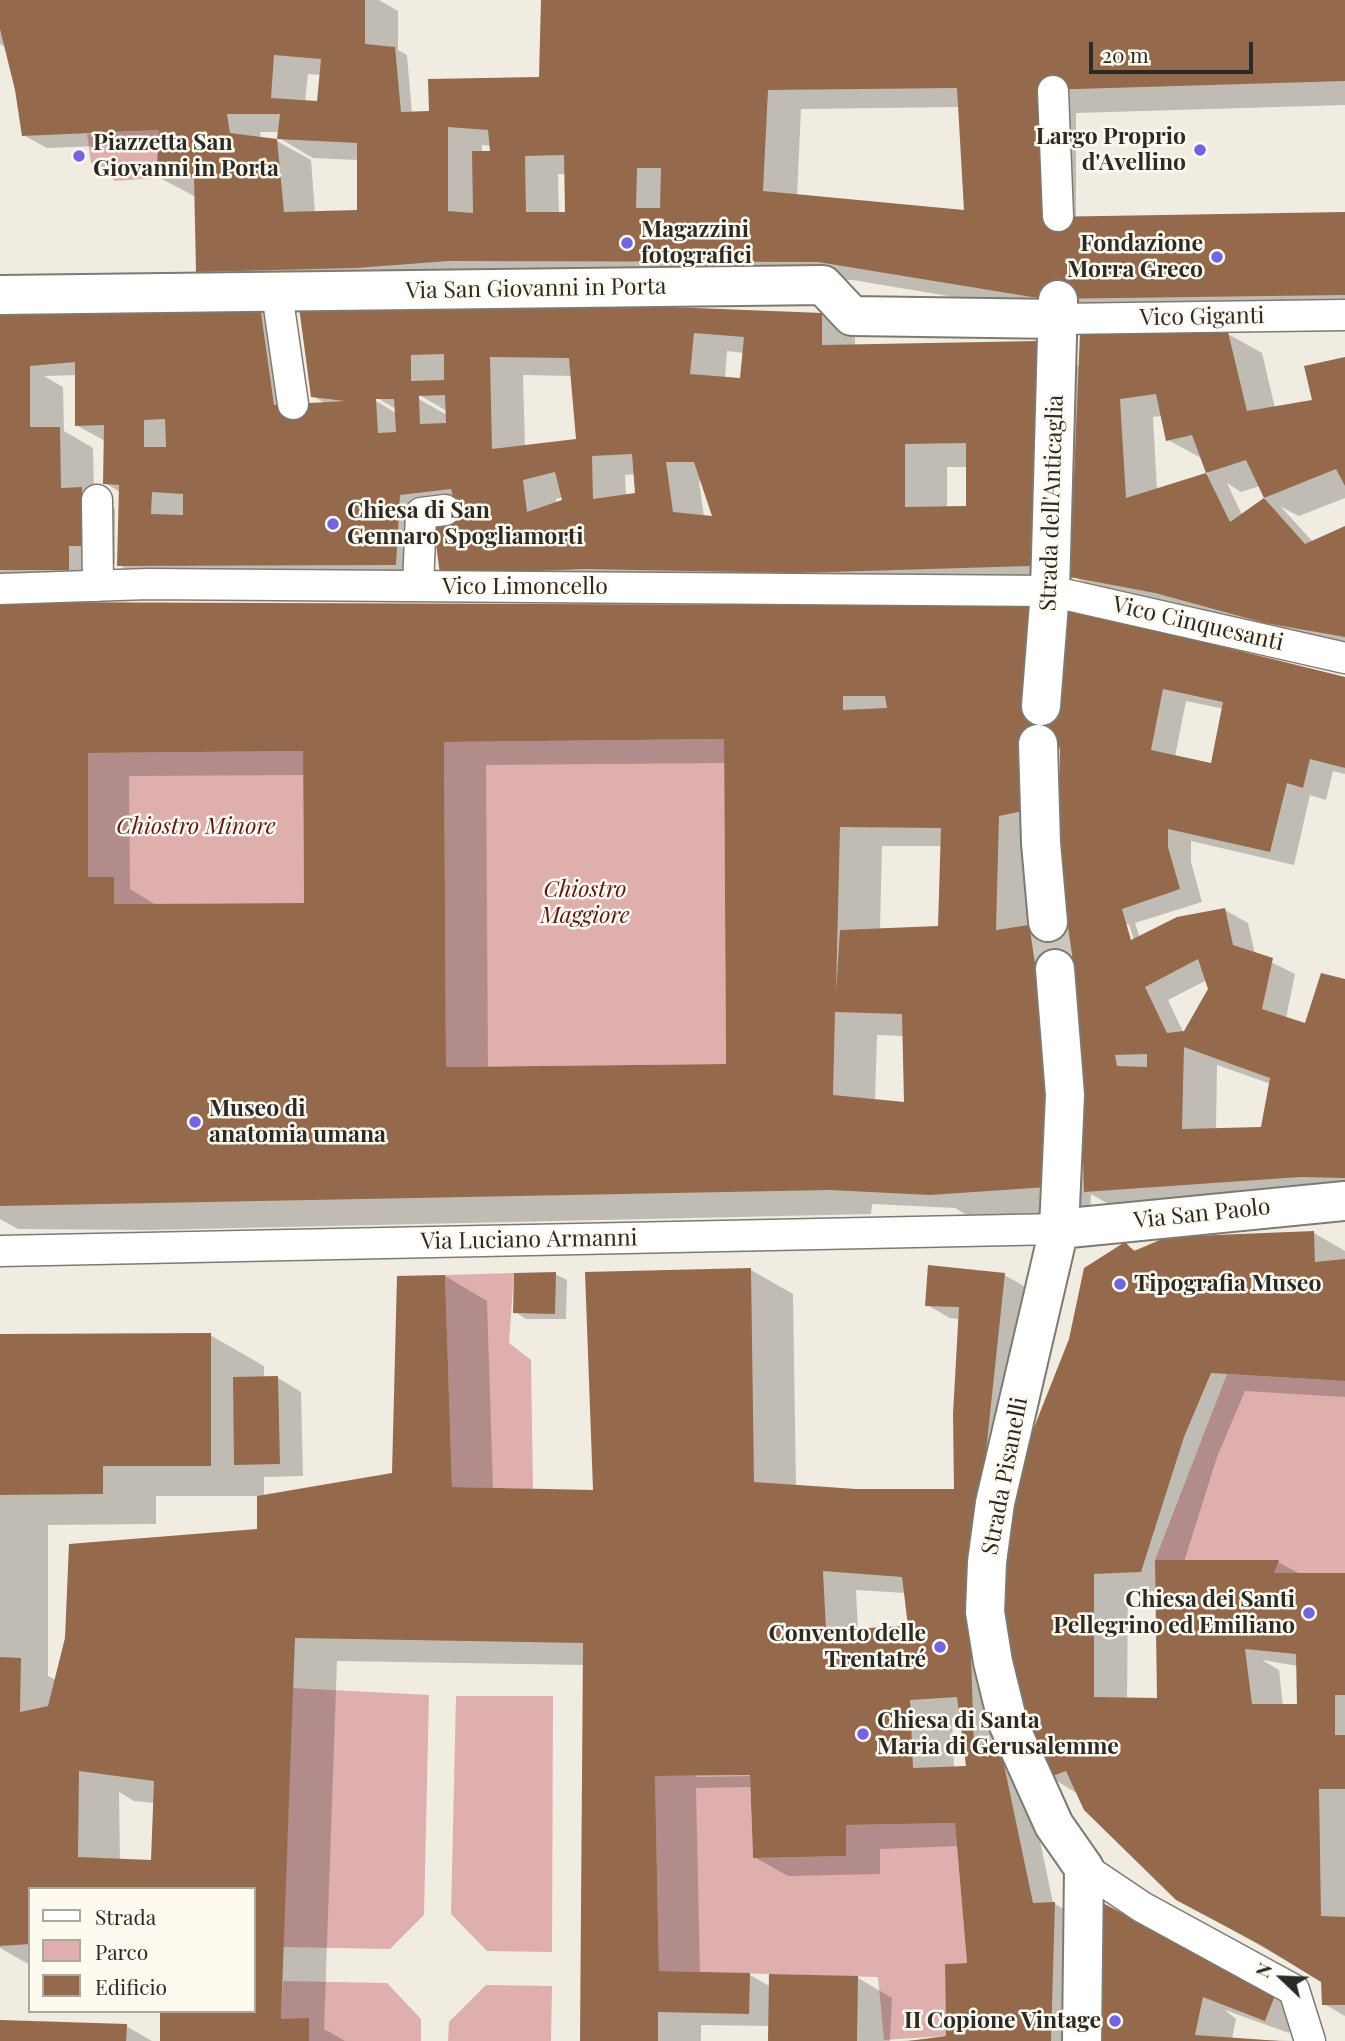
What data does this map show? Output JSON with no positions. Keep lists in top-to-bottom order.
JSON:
{
  "streets": {
    "street": [
      "Via San Giovanni in Porta",
      "Strada dell'Anticaglia",
      "Via San Paolo",
      "Strada Pisanelli"
    ],
    "lane": [
      "Vico Giganti",
      "Vico Limoncello",
      "Vico Cinquesanti",
      "Via Luciano Armanni"
    ]
  },
  "crossings": [
    ["Via San Giovanni in Porta", "Vico Giganti"],
    ["Via San Giovanni in Porta", "Strada dell'Anticaglia"],
    ["Vico Giganti", "Strada dell'Anticaglia"],
    ["Strada dell'Anticaglia", "Vico Limoncello"],
    ["Strada dell'Anticaglia", "Vico Cinquesanti"],
    ["Vico Limoncello", "Vico Cinquesanti"],
    ["Via San Paolo", "Via Luciano Armanni"],
    ["Via San Paolo", "Strada Pisanelli"],
    ["Via Luciano Armanni", "Strada Pisanelli"]
  ],
  "parks": ["Chiostro Minore", "Chiostro Maggiore"],
  "places": [
    "Largo Proprio d'Avellino",
    "Piazzetta San Giovanni in Porta",
    "Magazzini fotografici",
    "Fondazione Morra Greco",
    "Chiesa di San Gennaro Spogliamorti",
    "Museo di anatomia umana",
    "Tipografia Museo",
    "Chiesa dei Santi Pellegrino ed Emiliano",
    "Convento delle Trentatré",
    "Chiesa di Santa Maria di Gerusalemme",
    "II Copione Vintage"
  ],
  "legend": ["Strada", "Parco", "Edificio"],
  "scale_bar": "20 m",
  "north": "top left"
}
